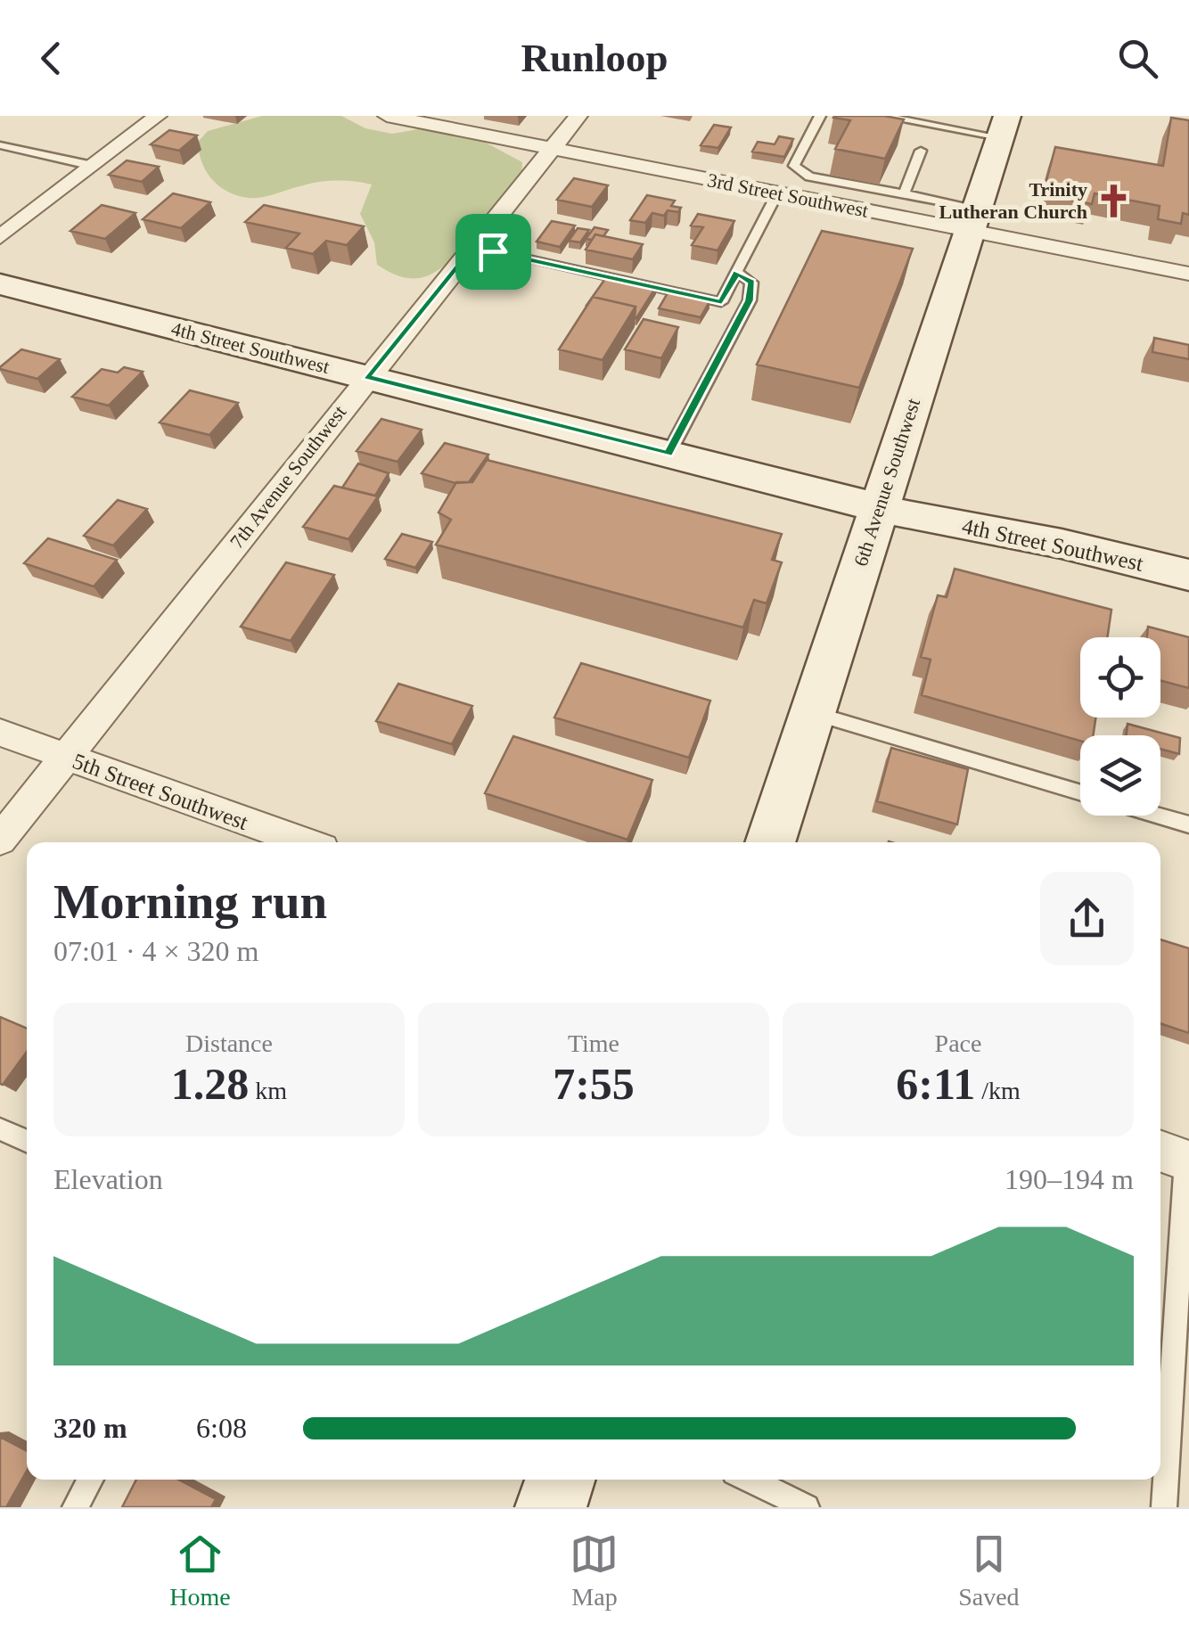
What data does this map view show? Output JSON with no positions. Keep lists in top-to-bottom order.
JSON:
{
  "streets": {
    "street": [
      "3rd Street Southwest",
      "4th Street Southwest",
      "7th Avenue Southwest",
      "6th Avenue Southwest",
      "5th Street Southwest"
    ]
  },
  "crossings": [
    ["3rd Street Southwest", "7th Avenue Southwest"],
    ["3rd Street Southwest", "6th Avenue Southwest"],
    ["4th Street Southwest", "7th Avenue Southwest"],
    ["4th Street Southwest", "6th Avenue Southwest"],
    ["7th Avenue Southwest", "5th Street Southwest"]
  ],
  "places": {
    "church": ["Trinity Lutheran Church"]
  },
  "page": {
    "header": "Runloop",
    "heading": ["Morning run", "07:01 · 4 × 320 m"],
    "stats": [
      ["Distance", "1.28 km"],
      ["Time", "7:55"],
      ["Pace", "6:11 /km"]
    ],
    "chart": ["Elevation", "190–194 m"],
    "list": [
      {
        "name": "320 m",
        "note": "6:08"
      }
    ],
    "tabs": ["Home", "Map", "Saved"]
  }
}
